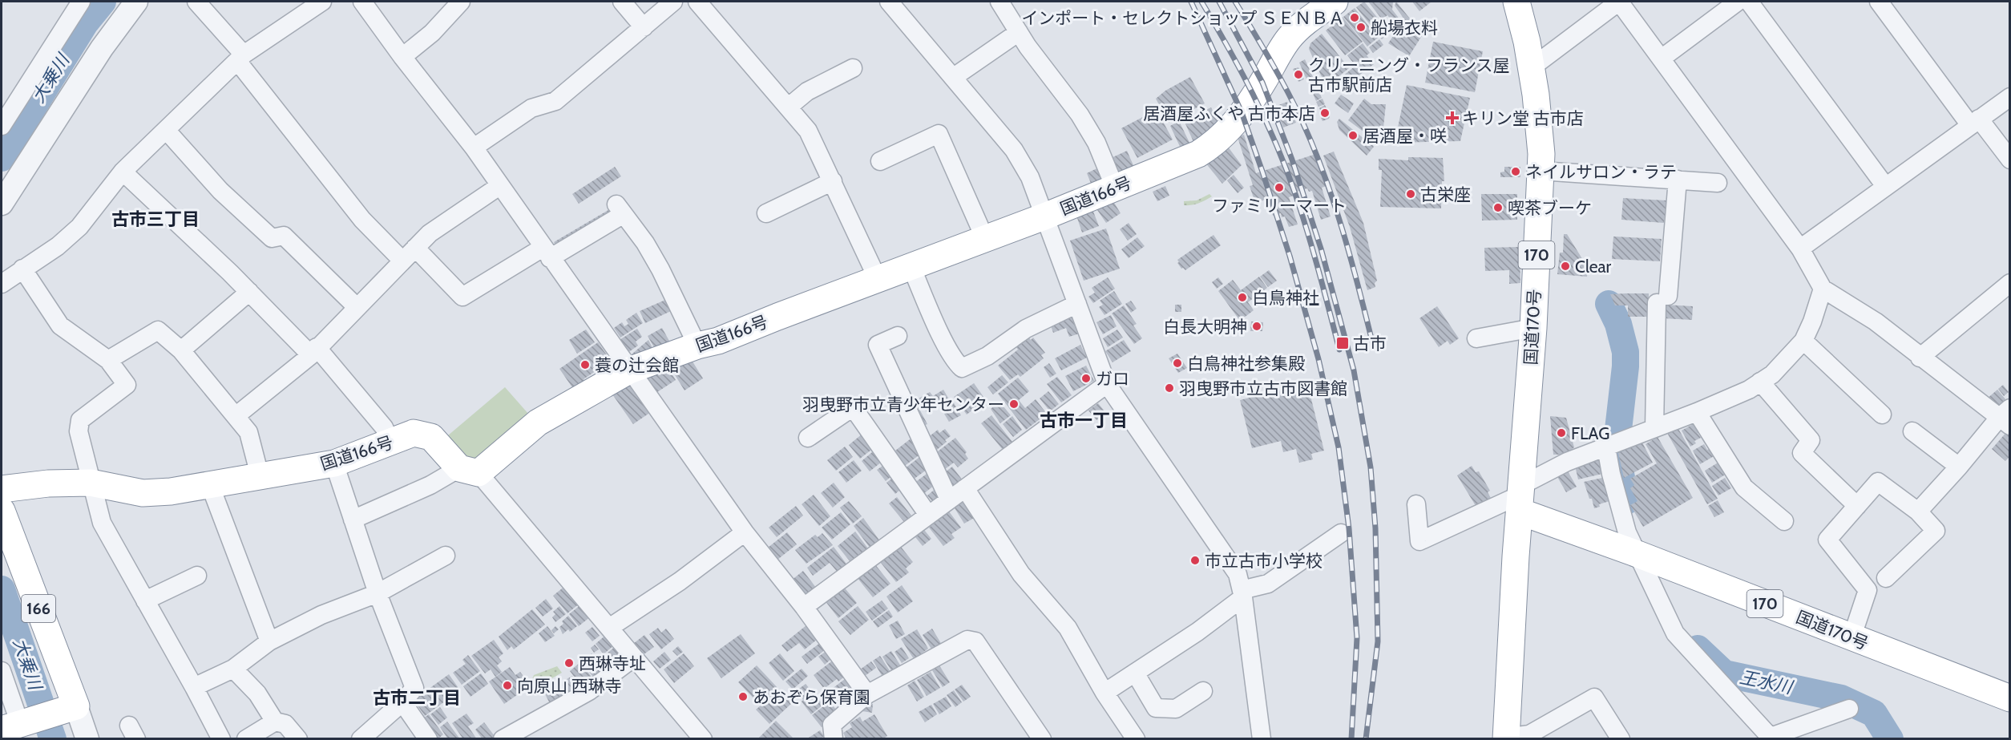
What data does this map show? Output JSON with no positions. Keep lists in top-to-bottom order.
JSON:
{
  "streets": {
    "highway": [
      "国道166号",
      "170",
      "国道170号",
      "166"
    ]
  },
  "districts": ["古市三丁目", "古市一丁目", "古市二丁目"],
  "water": ["大乗川", "王水川"],
  "places": {
    "other": [
      "インポート・セレクトショップ ＳＥＮＢＡ",
      "船場衣料",
      "クリーニング・フランス屋 古市駅前店",
      "居酒屋ふくや 古市本店",
      "居酒屋・咲",
      "ネイルサロン・ラテ",
      "ファミリーマート",
      "古栄座",
      "喫茶ブーケ",
      "Clear",
      "白鳥神社",
      "白長大明神",
      "白鳥神社参集殿",
      "蓑の辻会館",
      "ガロ",
      "羽曳野市立古市図書館",
      "羽曳野市立青少年センター",
      "FLAG",
      "市立古市小学校",
      "西琳寺址",
      "向原山 西琳寺",
      "あおぞら保育園"
    ],
    "health": ["キリン堂 古市店"],
    "transit": ["古市"]
  }
}
